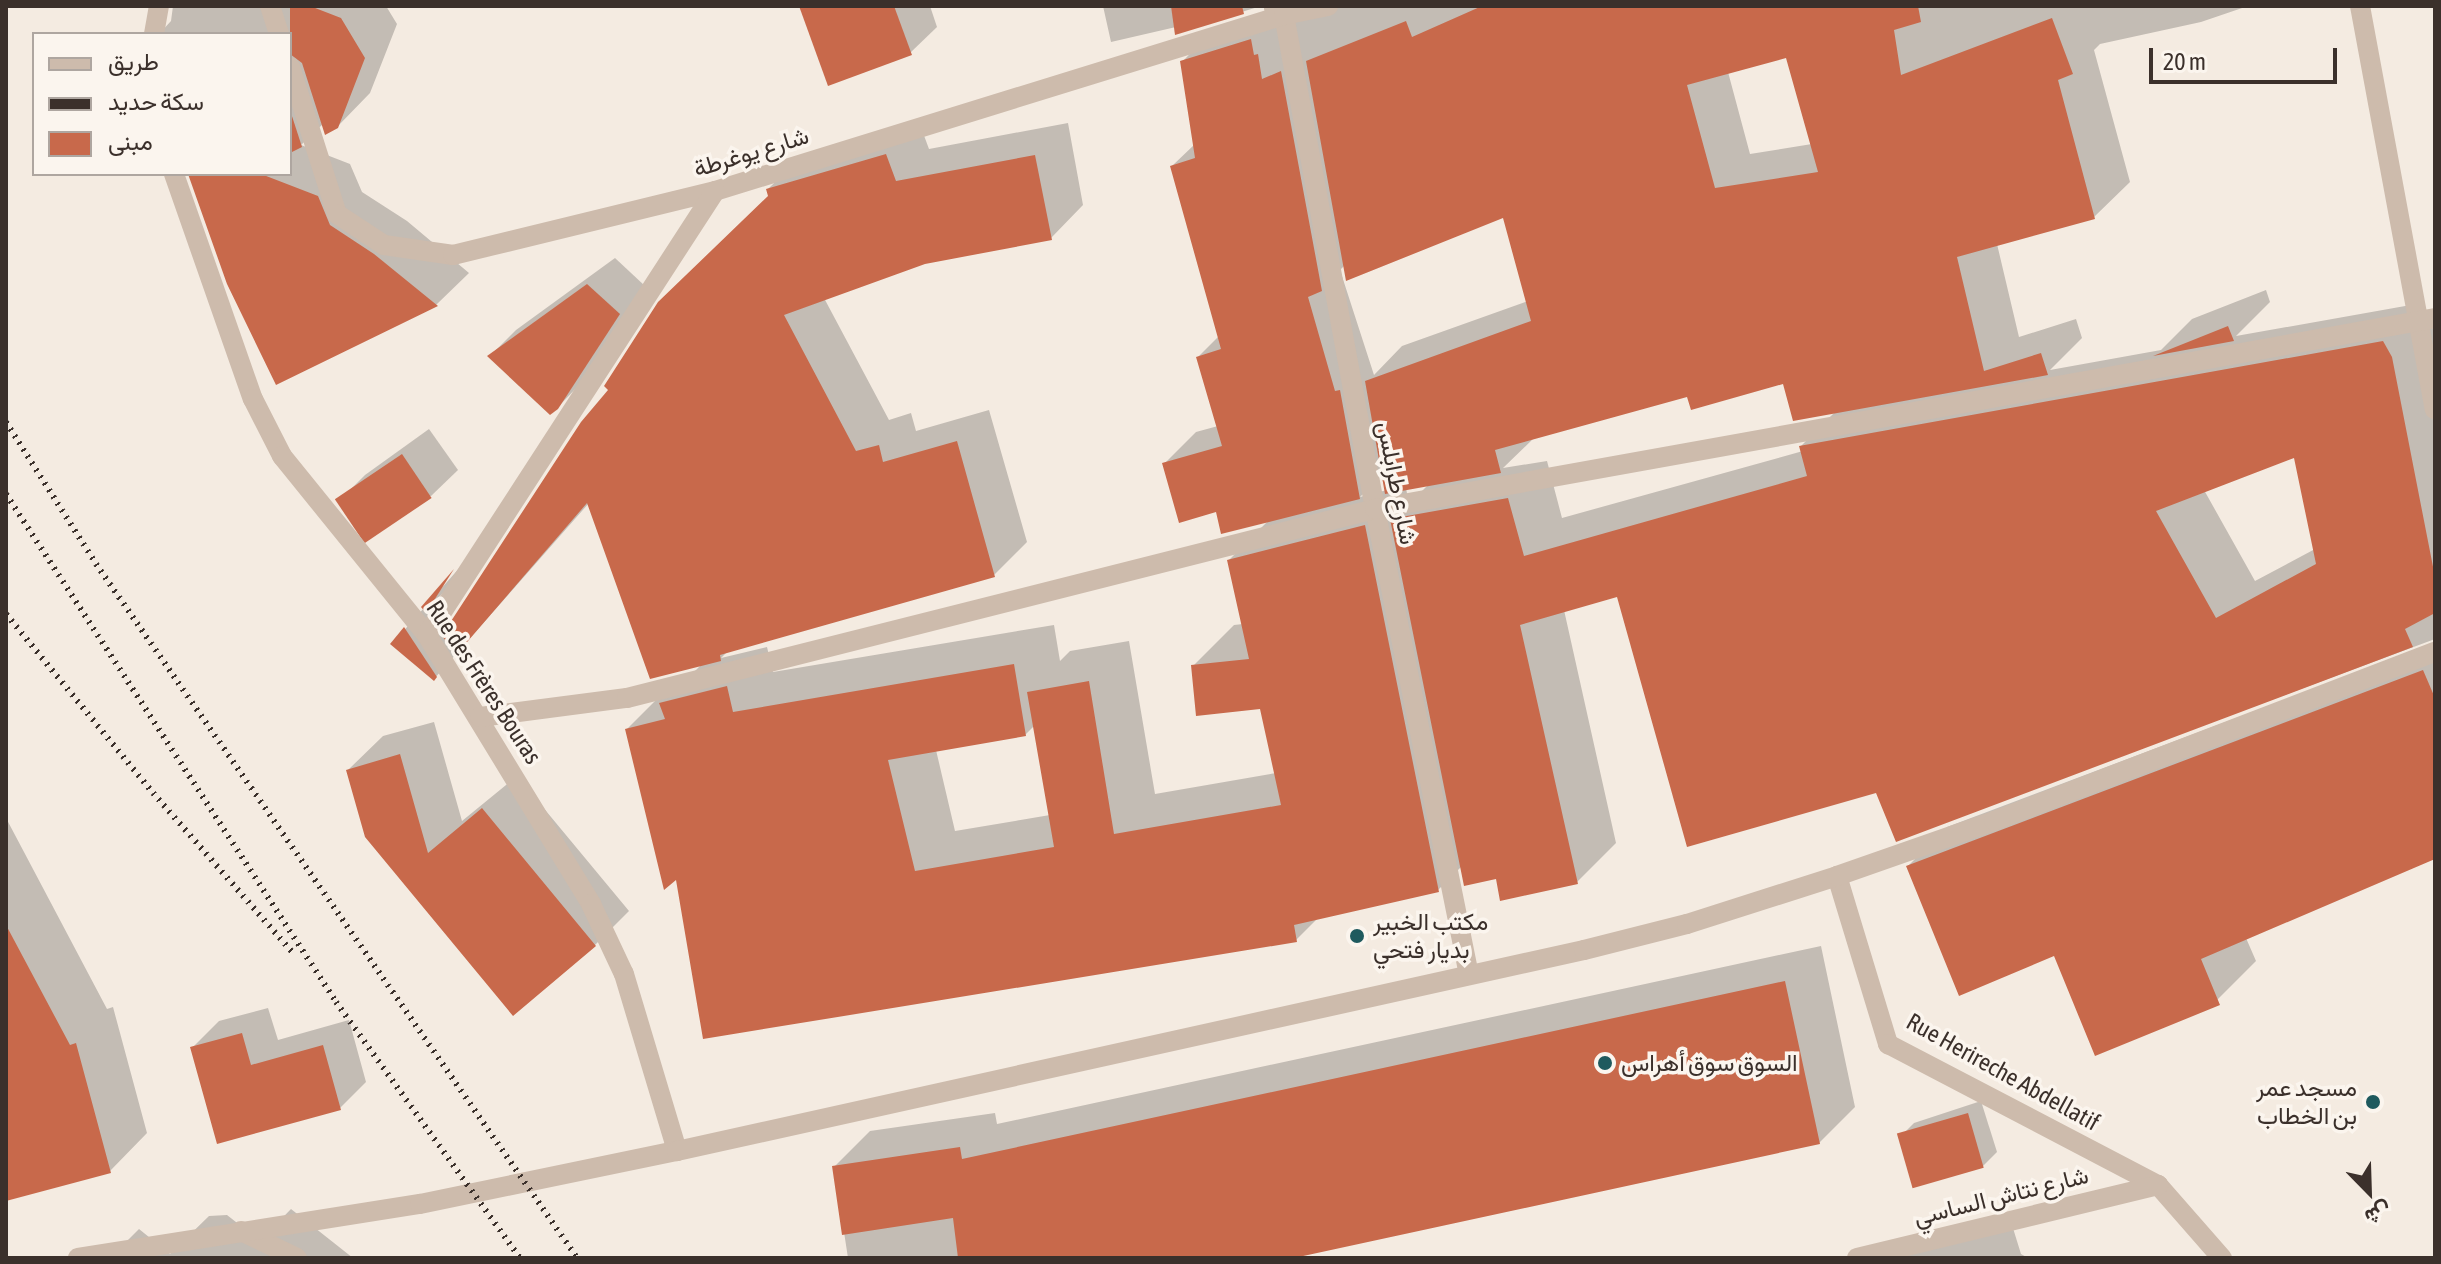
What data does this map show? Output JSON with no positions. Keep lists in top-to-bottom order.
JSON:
{
  "streets": {
    "street": [
      "شارع يوغرطة",
      "شارع طرابلس",
      "Rue des Frères Bouras",
      "Rue Herireche Abdellatif",
      "شارع نتاش الساسي"
    ]
  },
  "crossings": [
    ["شارع يوغرطة", "شارع طرابلس"],
    ["Rue Herireche Abdellatif", "شارع نتاش الساسي"]
  ],
  "places": ["مكتب الخبير بديار فتحي", "السوق سوق أهراس", "مسجد عمر بن الخطاب"],
  "legend": ["طريق", "سكة حديد", "مبنى"],
  "scale_bar": "20 m",
  "north": "bottom right"
}
